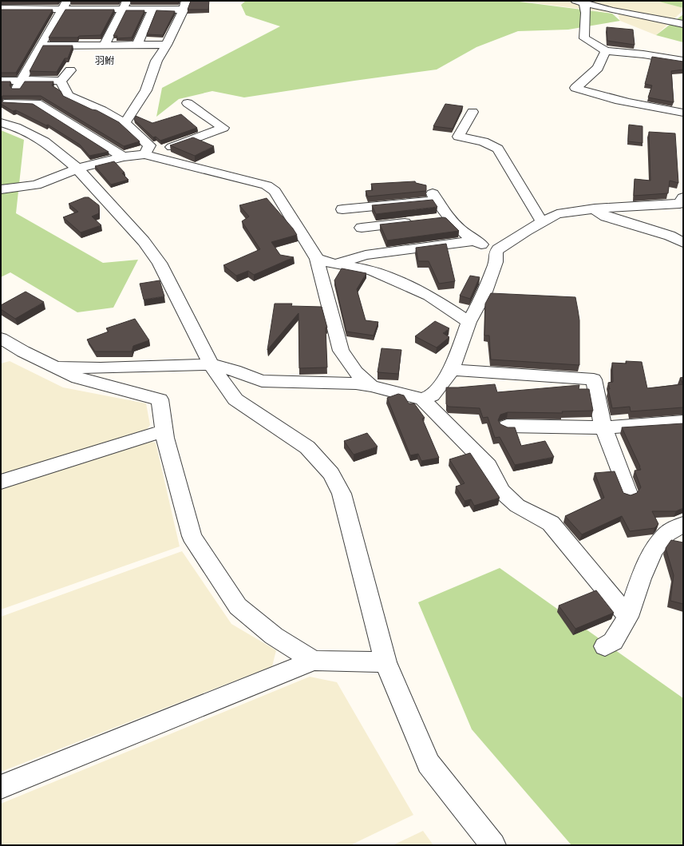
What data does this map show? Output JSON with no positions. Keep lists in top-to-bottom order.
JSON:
{
  "districts": ["羽鮒"]
}
